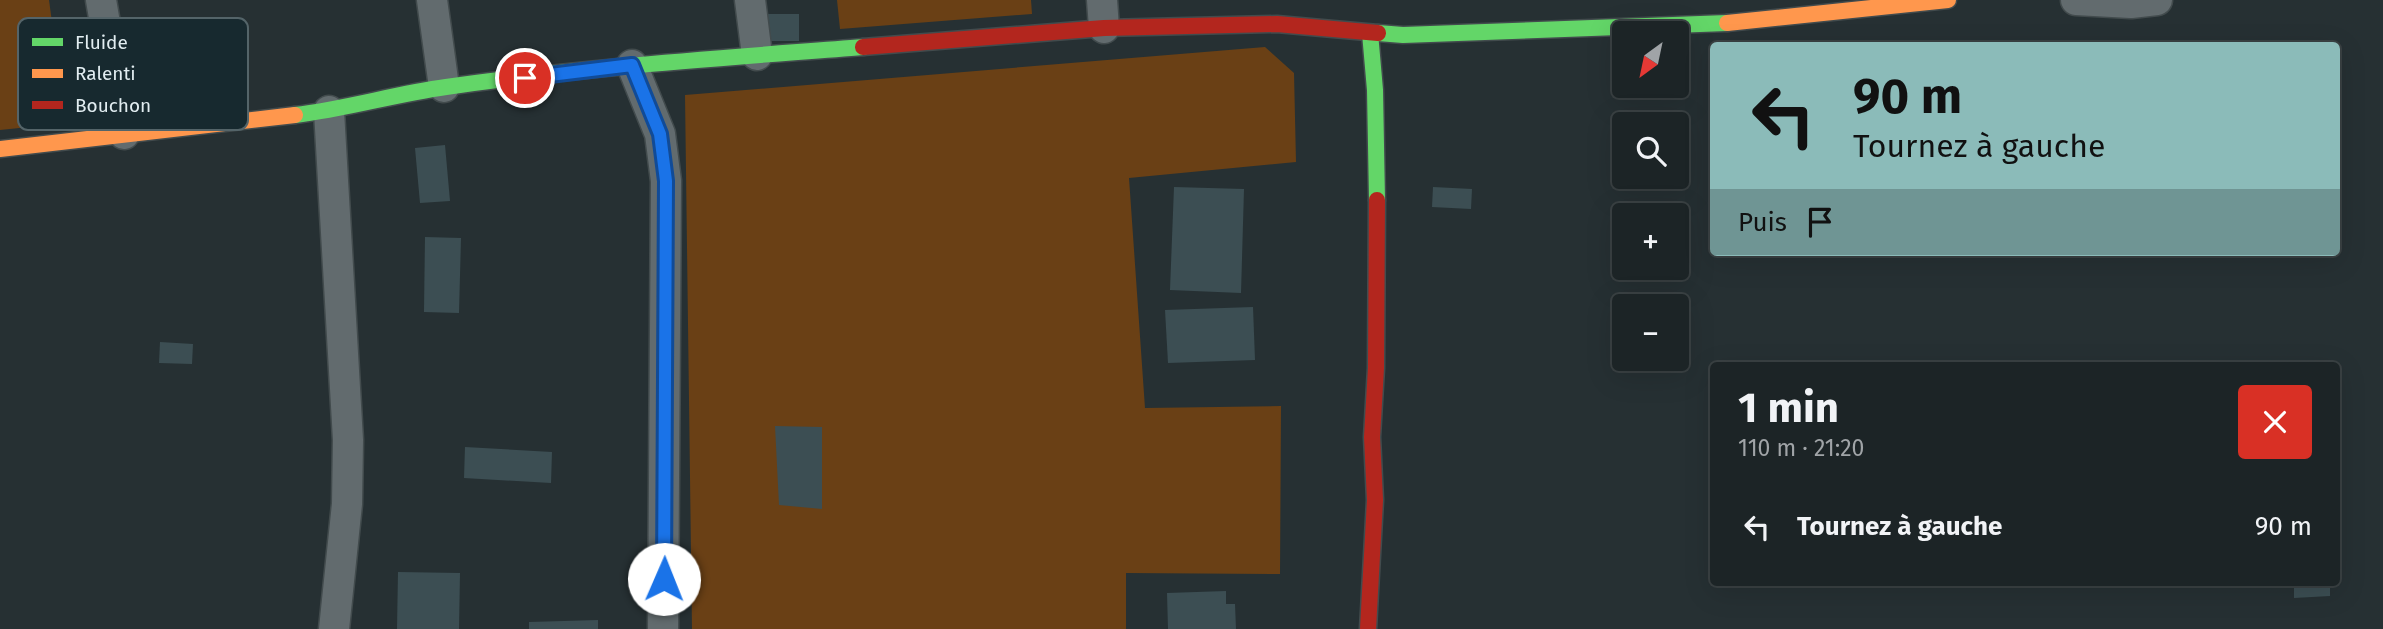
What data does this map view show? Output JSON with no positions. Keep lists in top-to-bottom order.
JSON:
{
  "legend": ["Fluide", "Ralenti", "Bouchon"],
  "north": "bottom left",
  "page": {
    "map_buttons": ["+", "−"],
    "turn": ["90 m", "Tournez à gauche"],
    "then": "Puis",
    "heading": ["1 min", "110 m · 21:20"],
    "list": [
      {
        "name": "Tournez à gauche",
        "value": "90 m"
      }
    ]
  }
}
